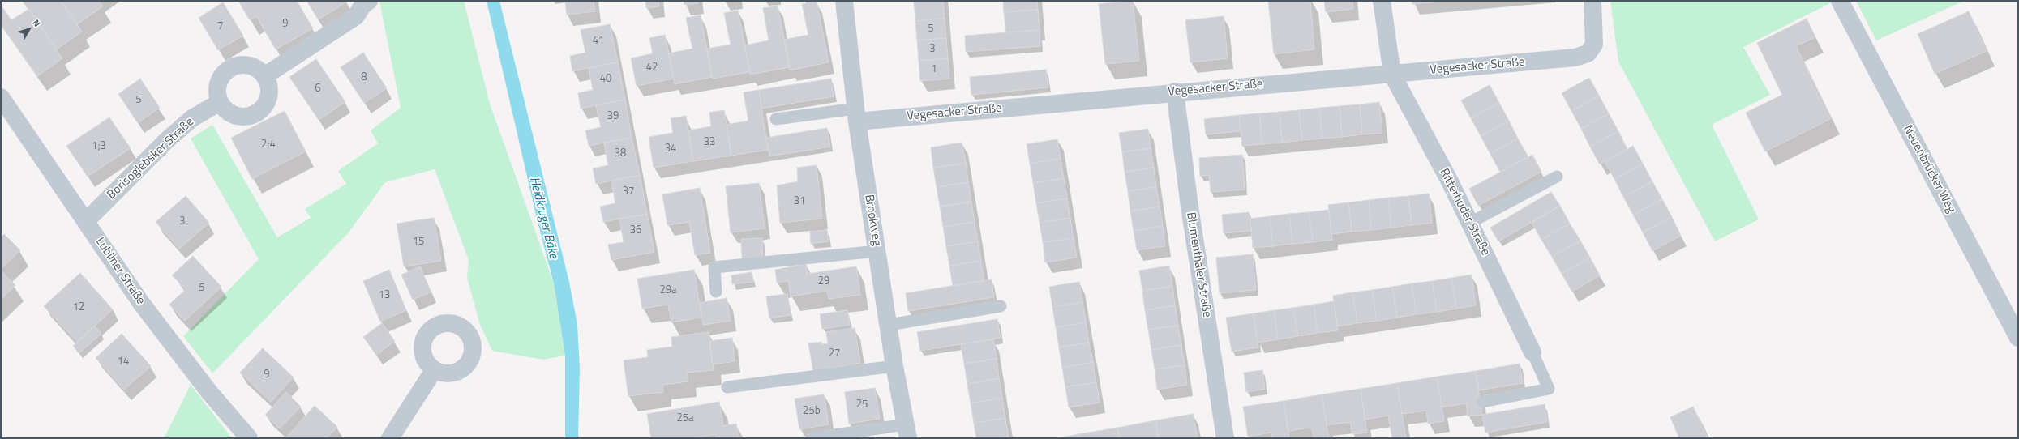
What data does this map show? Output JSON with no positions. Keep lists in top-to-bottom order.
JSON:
{
  "streets": {
    "street": [
      "Vegesacker Straße",
      "Borisoglebsker Straße",
      "Neuenbrücker Weg",
      "Ritterhuder Straße",
      "Brookweg",
      "Blumenthaler Straße",
      "Lubliner Straße"
    ]
  },
  "crossings": [
    ["Vegesacker Straße", "Ritterhuder Straße"],
    ["Vegesacker Straße", "Brookweg"],
    ["Vegesacker Straße", "Blumenthaler Straße"],
    ["Borisoglebsker Straße", "Lubliner Straße"]
  ],
  "water": ["Heidkruger Bäke"],
  "house_numbers": [
    "9",
    "7",
    "5",
    "41",
    "3",
    "42",
    "1",
    "8",
    "40",
    "6",
    "5",
    "39",
    "33",
    "2;4",
    "1;3",
    "34",
    "38",
    "37",
    "31",
    "3",
    "36",
    "15",
    "29",
    "5",
    "29a",
    "13",
    "12",
    "27",
    "14",
    "9",
    "25",
    "25b",
    "25a"
  ],
  "north": "top right"
}
